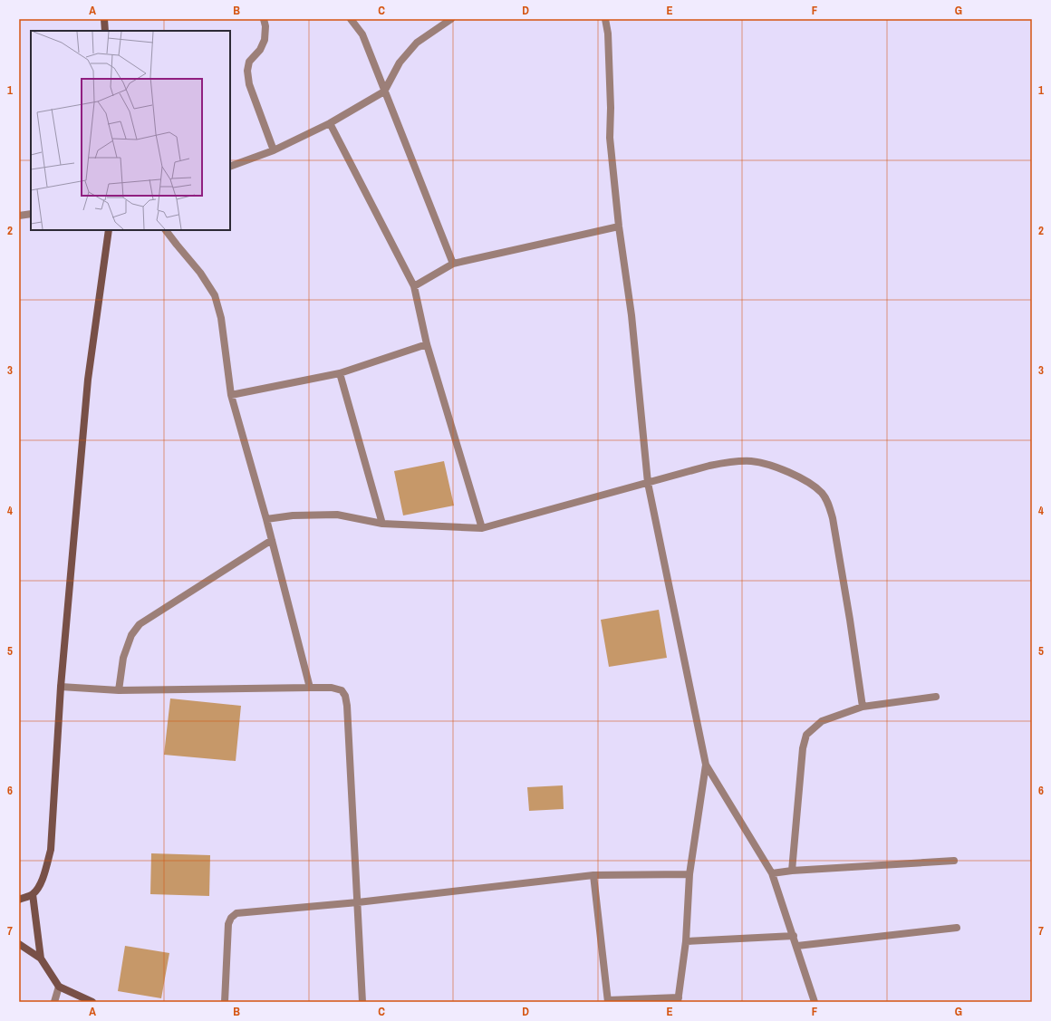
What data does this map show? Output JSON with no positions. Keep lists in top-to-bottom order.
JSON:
{
  "grid": {
    "columns": [
      "A",
      "B",
      "C",
      "D",
      "E",
      "F",
      "G"
    ],
    "rows": [
      "1",
      "2",
      "3",
      "4",
      "5",
      "6",
      "7"
    ]
  }
}
